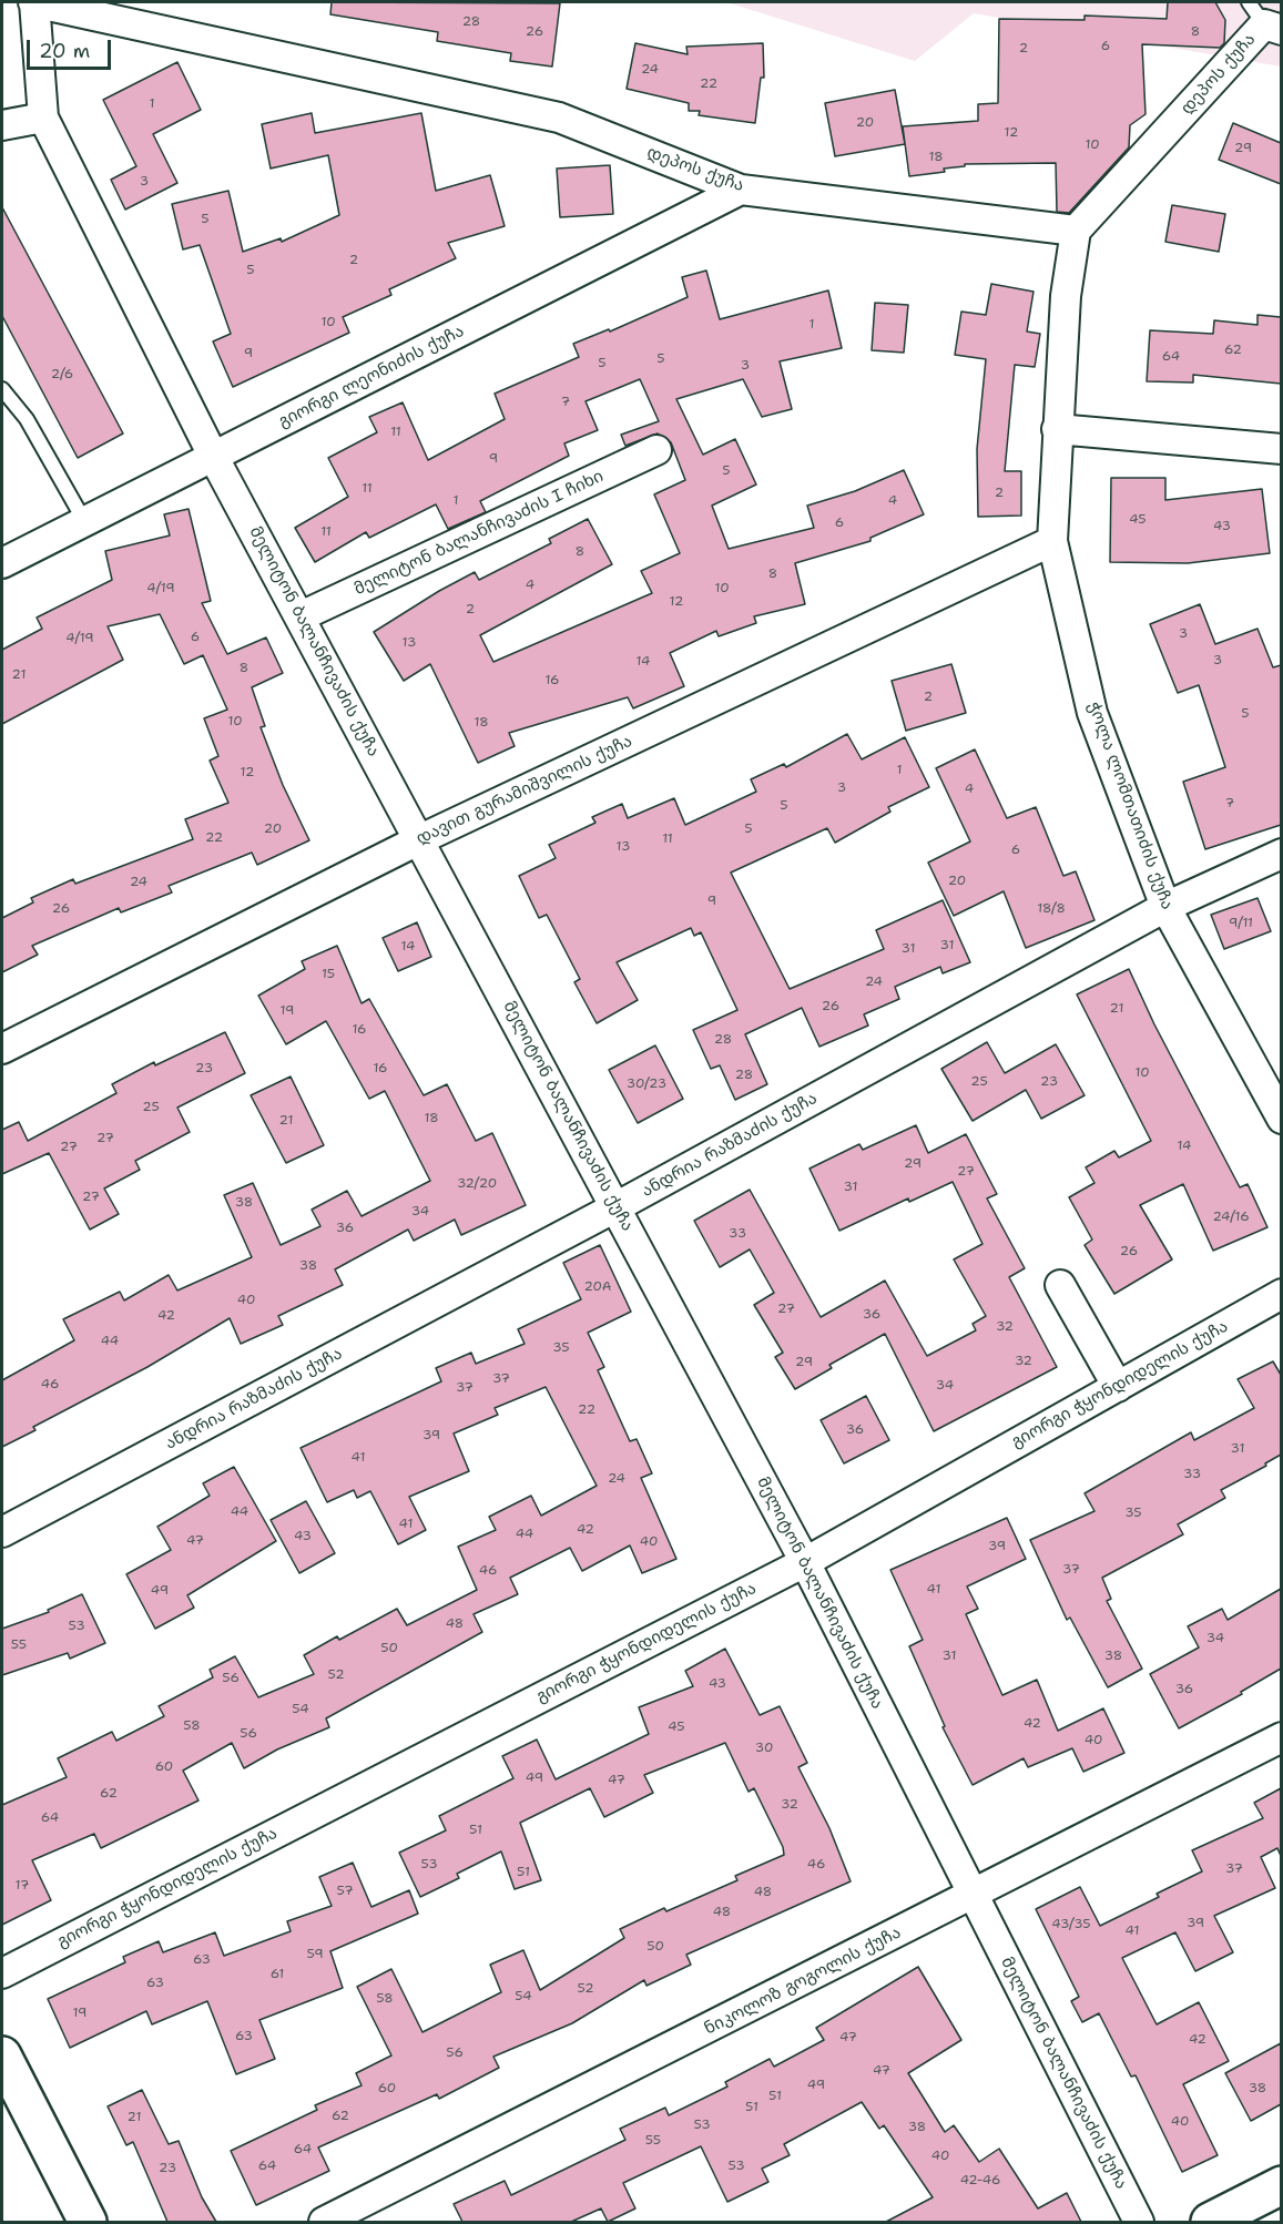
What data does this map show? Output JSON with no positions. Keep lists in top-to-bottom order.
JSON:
{
  "streets": {
    "street": [
      "დეპოს ქუჩა",
      "გიორგი ლეონიძის ქუჩა",
      "მელიტონ ბალანჩივაძის I ჩიხი",
      "მელიტონ ბალანჩივაძის ქუჩა",
      "დავით გურამიშვილის ქუჩა",
      "ჭოლა ლომთათიძის ქუჩა",
      "ანდრია რაზმაძის ქუჩა",
      "გიორგი ჭყონდიდელის ქუჩა",
      "ნიკოლოზ გოგოლის ქუჩა"
    ]
  },
  "crossings": [
    ["დეპოს ქუჩა", "გიორგი ლეონიძის ქუჩა"],
    ["დეპოს ქუჩა", "მელიტონ ბალანჩივაძის ქუჩა"],
    ["დეპოს ქუჩა", "ჭოლა ლომთათიძის ქუჩა"],
    ["გიორგი ლეონიძის ქუჩა", "მელიტონ ბალანჩივაძის ქუჩა"],
    ["მელიტონ ბალანჩივაძის I ჩიხი", "მელიტონ ბალანჩივაძის ქუჩა"],
    ["მელიტონ ბალანჩივაძის ქუჩა", "დავით გურამიშვილის ქუჩა"],
    ["მელიტონ ბალანჩივაძის ქუჩა", "ანდრია რაზმაძის ქუჩა"],
    ["მელიტონ ბალანჩივაძის ქუჩა", "გიორგი ჭყონდიდელის ქუჩა"],
    ["მელიტონ ბალანჩივაძის ქუჩა", "ნიკოლოზ გოგოლის ქუჩა"],
    ["დავით გურამიშვილის ქუჩა", "ჭოლა ლომთათიძის ქუჩა"],
    ["ჭოლა ლომთათიძის ქუჩა", "ანდრია რაზმაძის ქუჩა"]
  ],
  "house_numbers": [
    "28",
    "26",
    "8",
    "6",
    "2",
    "24",
    "22",
    "1",
    "20",
    "12",
    "10",
    "29",
    "18",
    "3",
    "5",
    "2",
    "5",
    "10",
    "1",
    "62",
    "9",
    "64",
    "5",
    "5",
    "3",
    "2/6",
    "7",
    "11",
    "9",
    "5",
    "11",
    "2",
    "1",
    "4",
    "45",
    "6",
    "43",
    "11",
    "8",
    "8",
    "4",
    "4/19",
    "10",
    "12",
    "2",
    "3",
    "6",
    "4/19",
    "13",
    "3",
    "14",
    "8",
    "21",
    "16",
    "2",
    "5",
    "10",
    "18",
    "1",
    "12",
    "3",
    "4",
    "7",
    "5",
    "20",
    "5",
    "22",
    "11",
    "13",
    "6",
    "20",
    "24",
    "9",
    "26",
    "18/8",
    "9/11",
    "31",
    "14",
    "31",
    "15",
    "24",
    "26",
    "21",
    "19",
    "16",
    "28",
    "23",
    "16",
    "10",
    "28",
    "25",
    "23",
    "30/23",
    "25",
    "18",
    "21",
    "27",
    "14",
    "27",
    "29",
    "27",
    "32/20",
    "31",
    "27",
    "38",
    "34",
    "24/16",
    "36",
    "33",
    "26",
    "38",
    "20A",
    "40",
    "27",
    "36",
    "42",
    "32",
    "44",
    "35",
    "32",
    "29",
    "37",
    "46",
    "34",
    "37",
    "22",
    "36",
    "39",
    "31",
    "41",
    "33",
    "24",
    "44",
    "35",
    "41",
    "42",
    "44",
    "43",
    "47",
    "40",
    "39",
    "37",
    "46",
    "41",
    "49",
    "48",
    "53",
    "34",
    "55",
    "50",
    "31",
    "38",
    "52",
    "56",
    "43",
    "36",
    "54",
    "42",
    "58",
    "45",
    "56",
    "40",
    "30",
    "60",
    "49",
    "47",
    "62",
    "32",
    "64",
    "51",
    "53",
    "46",
    "37",
    "51",
    "17",
    "57",
    "48",
    "48",
    "39",
    "43/35",
    "41",
    "50",
    "59",
    "63",
    "61",
    "63",
    "52",
    "54",
    "58",
    "19",
    "63",
    "47",
    "42",
    "56",
    "47",
    "49",
    "60",
    "38",
    "51",
    "51",
    "62",
    "21",
    "40",
    "53",
    "38",
    "55",
    "64",
    "40",
    "64",
    "53",
    "23",
    "42-46"
  ],
  "scale_bar": "20 m"
}
